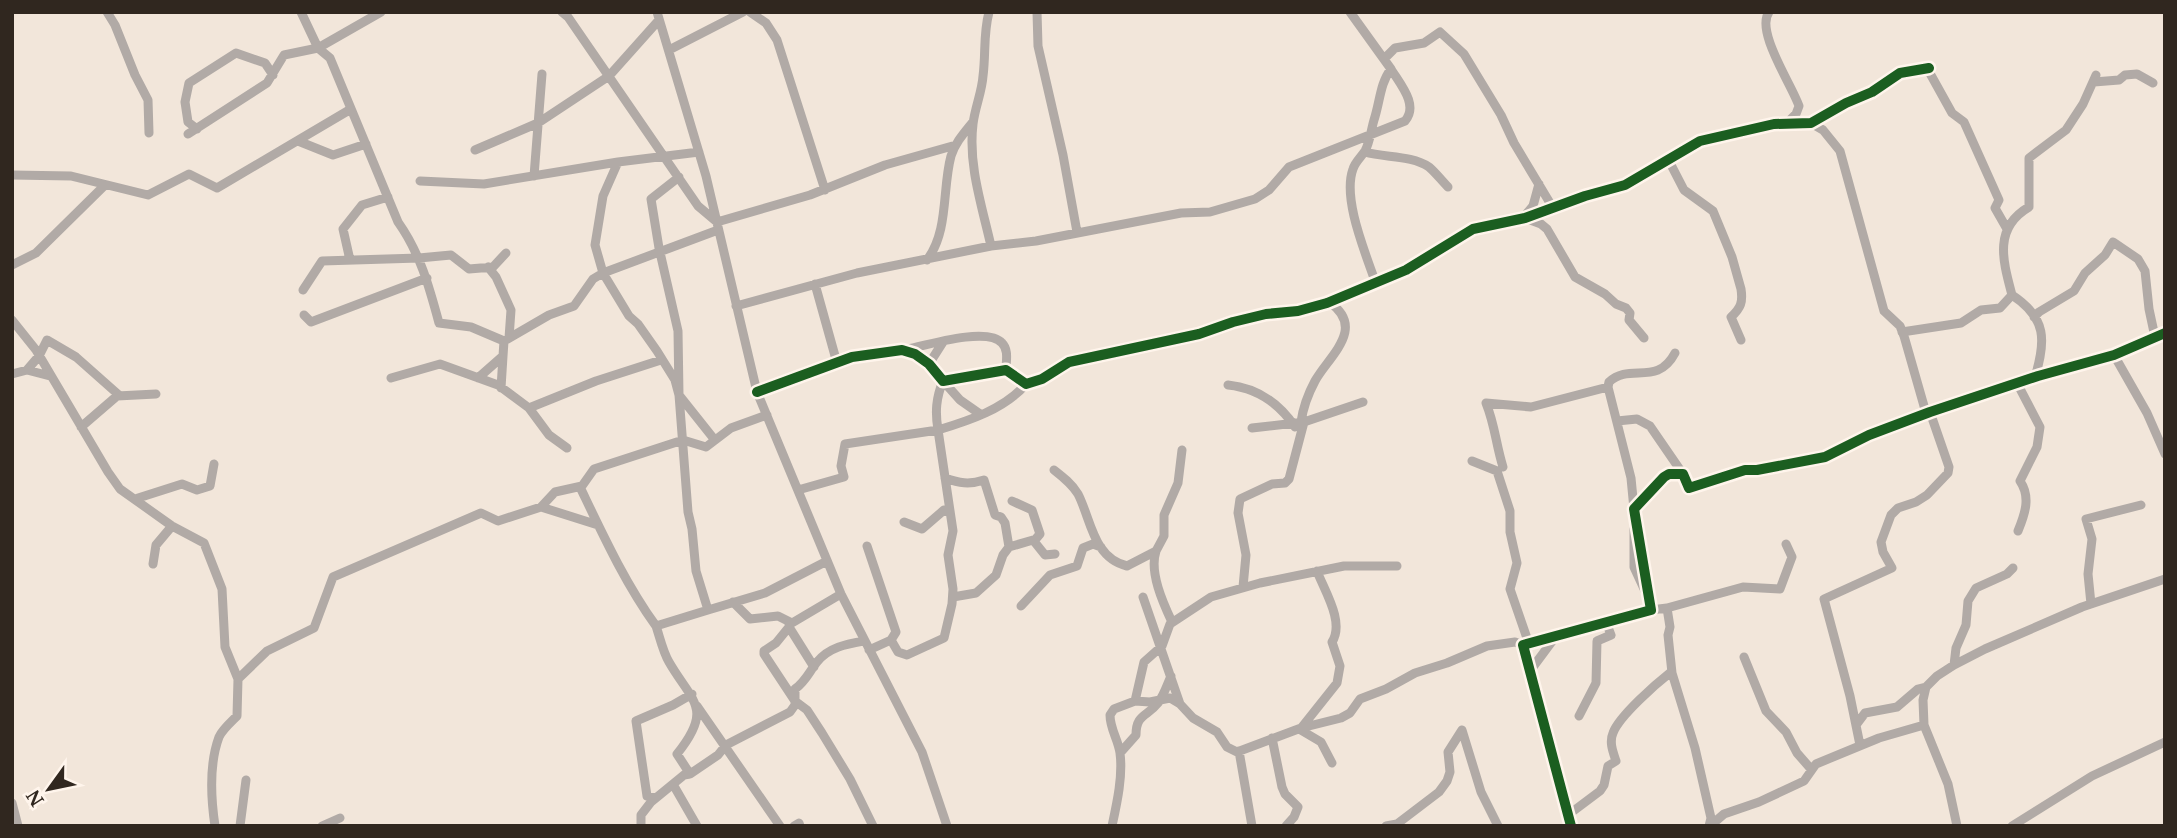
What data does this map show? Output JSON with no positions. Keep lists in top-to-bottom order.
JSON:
{
  "north": "bottom left"
}
